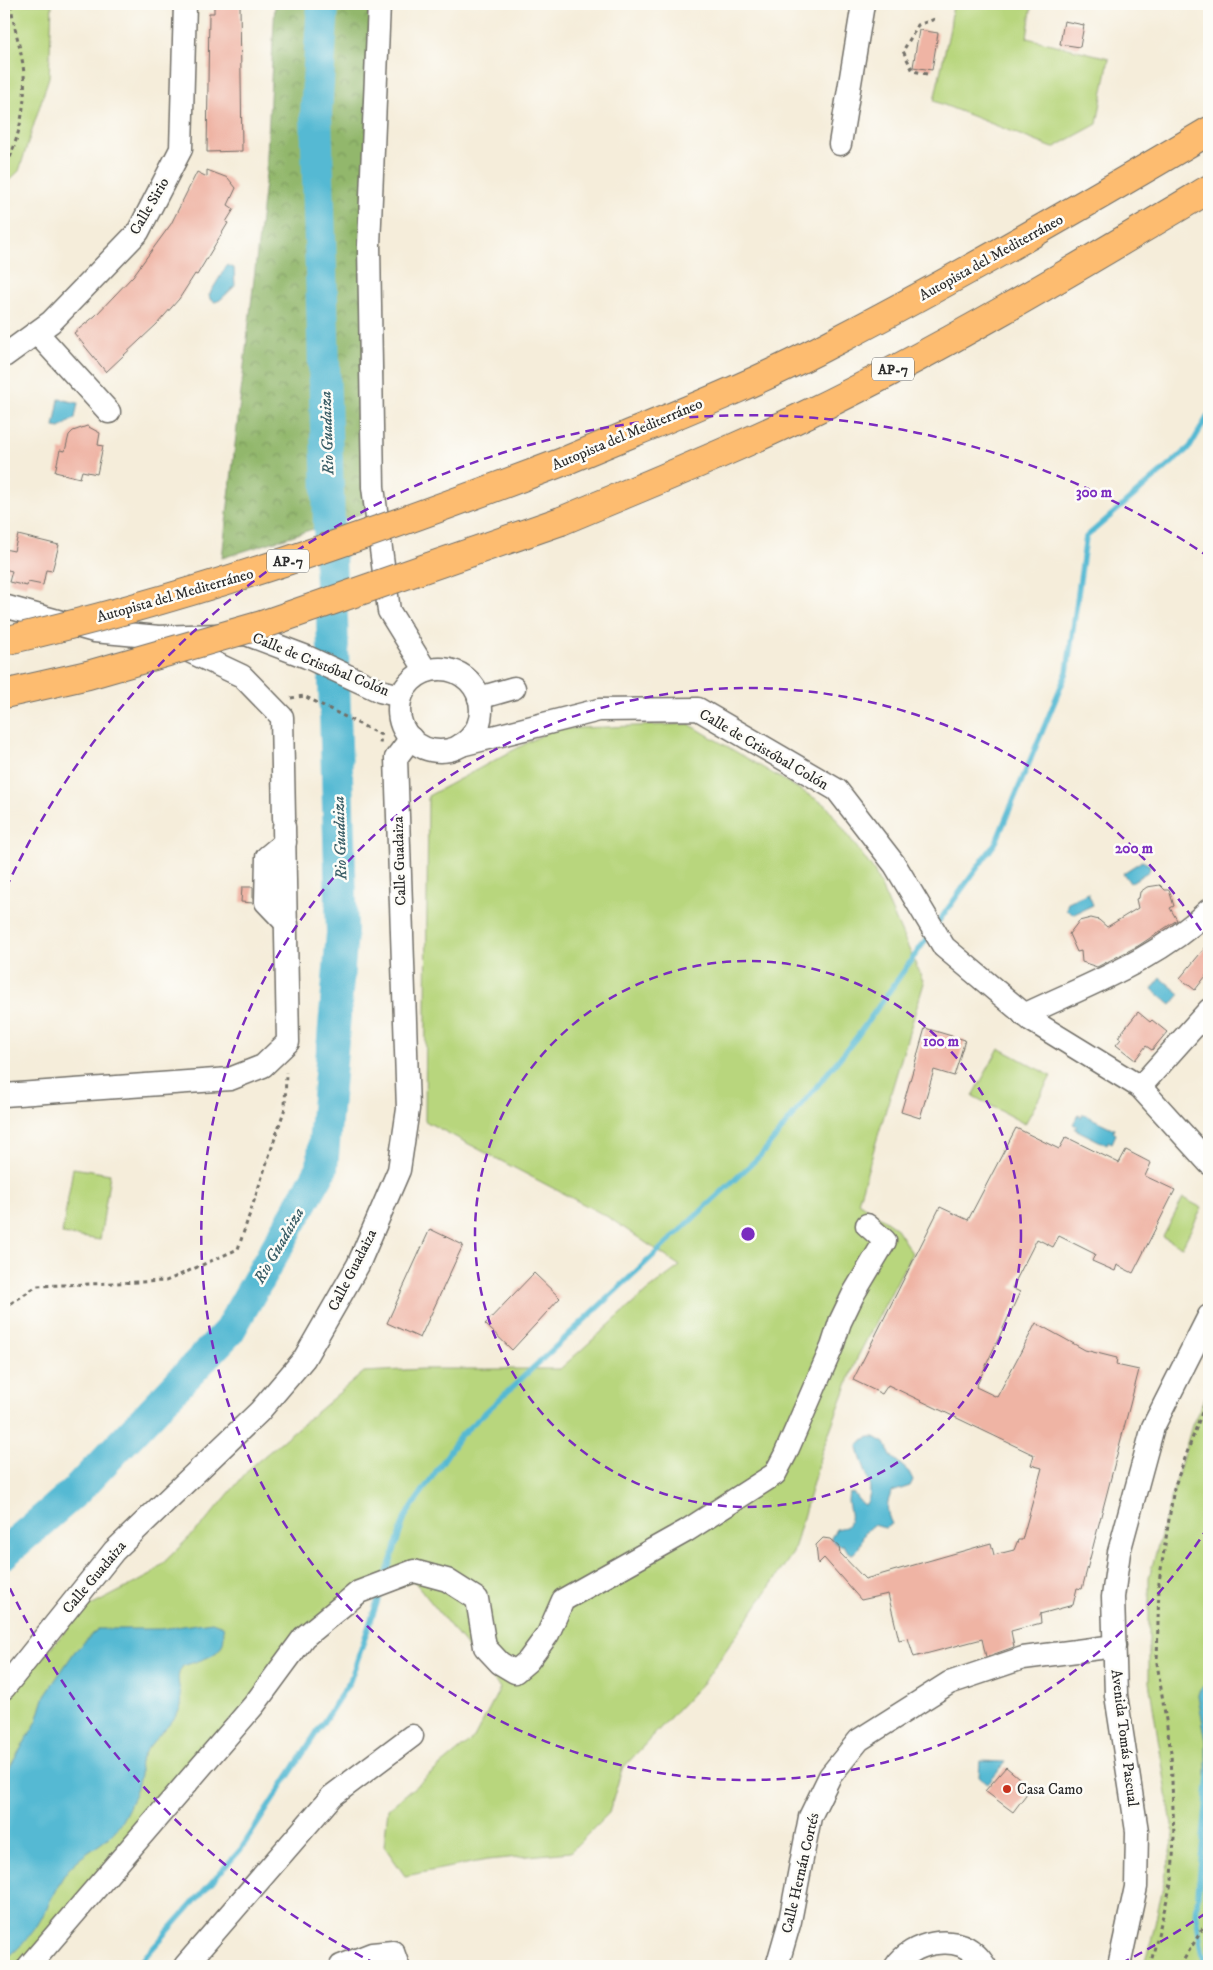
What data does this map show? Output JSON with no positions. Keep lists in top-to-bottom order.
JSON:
{
  "streets": {
    "highway": ["Autopista del Mediterráneo", "AP-7"],
    "street": [
      "Calle Sirio",
      "Calle de Cristóbal Colón",
      "Calle Guadaiza",
      "Avenida Tomás Pascual",
      "Calle Hernán Cortés"
    ]
  },
  "crossings": [
    ["Calle de Cristóbal Colón", "Calle Guadaiza"],
    ["Avenida Tomás Pascual", "Calle Hernán Cortés"]
  ],
  "water": ["Rio Guadaiza"],
  "places": ["Casa Camo"],
  "rings": ["300 m", "200 m", "100 m"]
}
